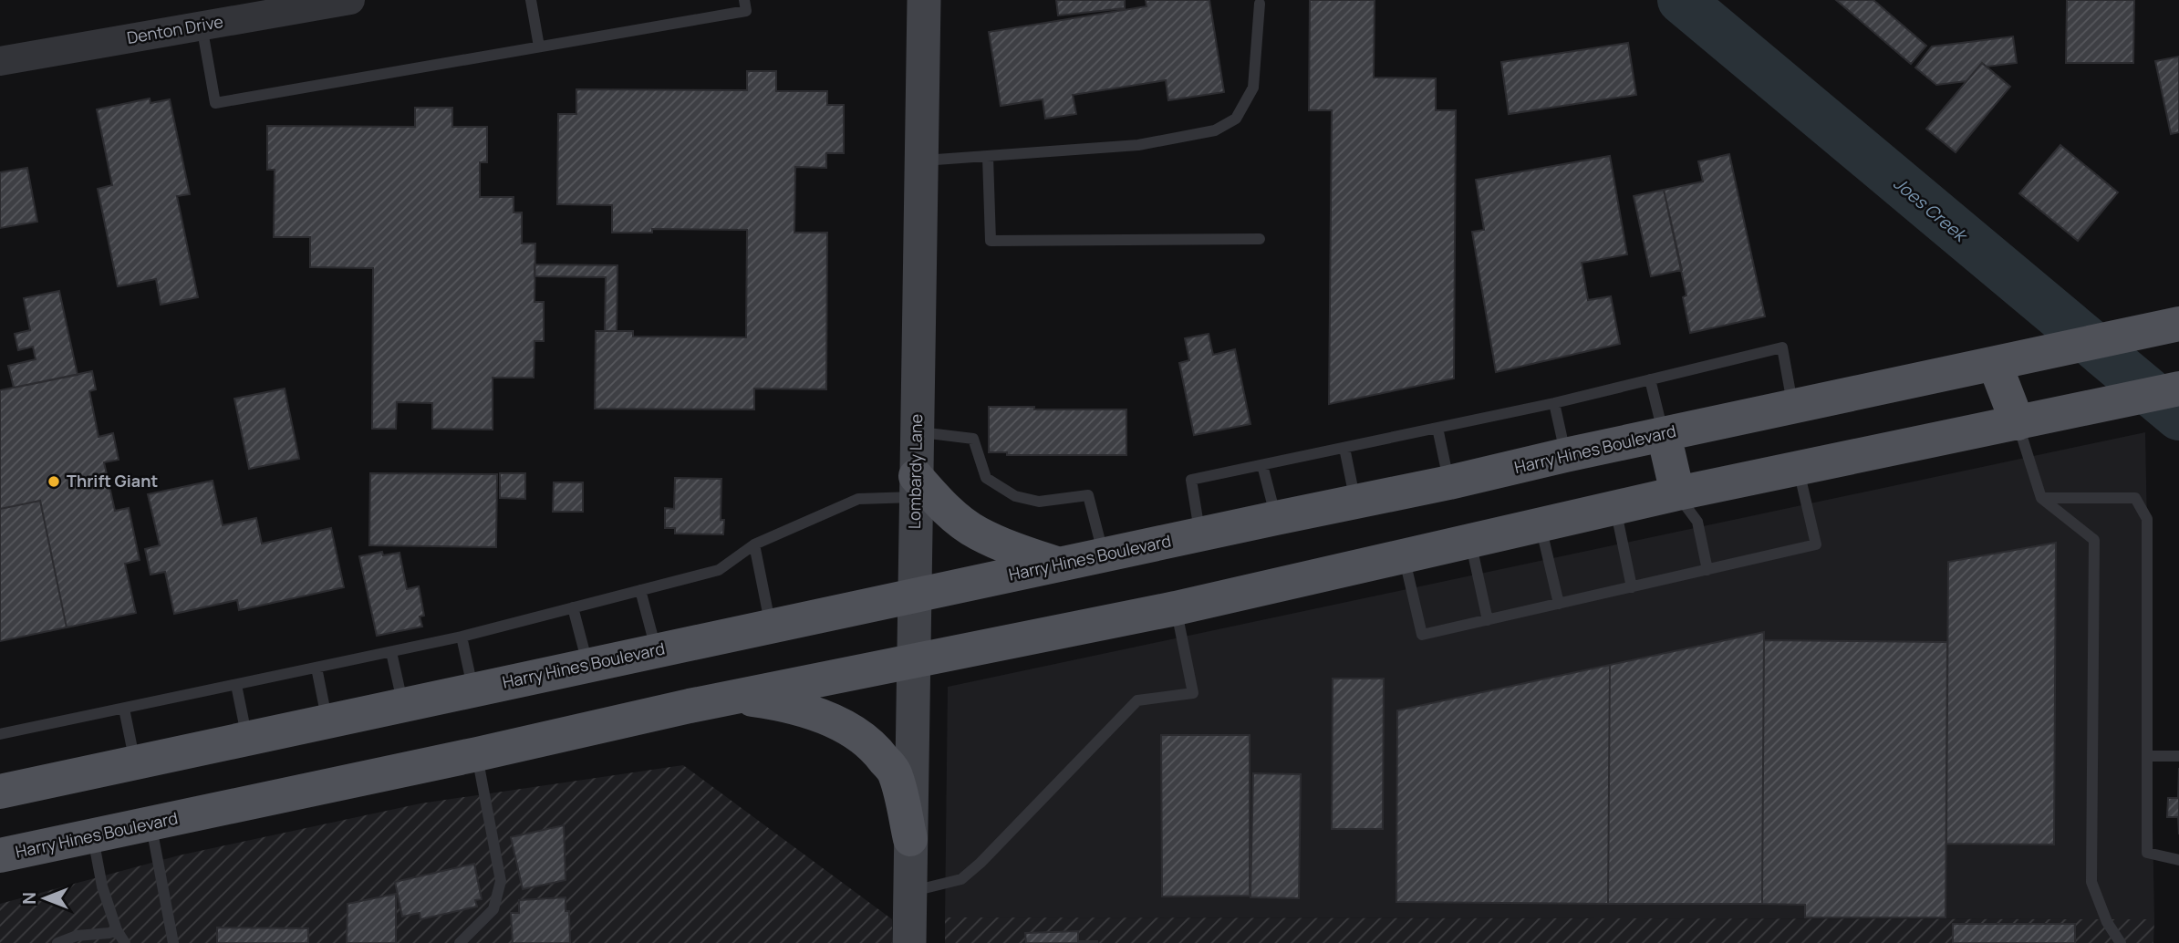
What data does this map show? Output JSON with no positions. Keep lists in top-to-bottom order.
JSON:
{
  "streets": {
    "main road": ["Harry Hines Boulevard", "Lombardy Lane"],
    "street": ["Denton Drive"]
  },
  "crossings": [
    ["Harry Hines Boulevard", "Lombardy Lane"]
  ],
  "water": ["Joes Creek"],
  "places": ["Thrift Giant"],
  "north": "left"
}
